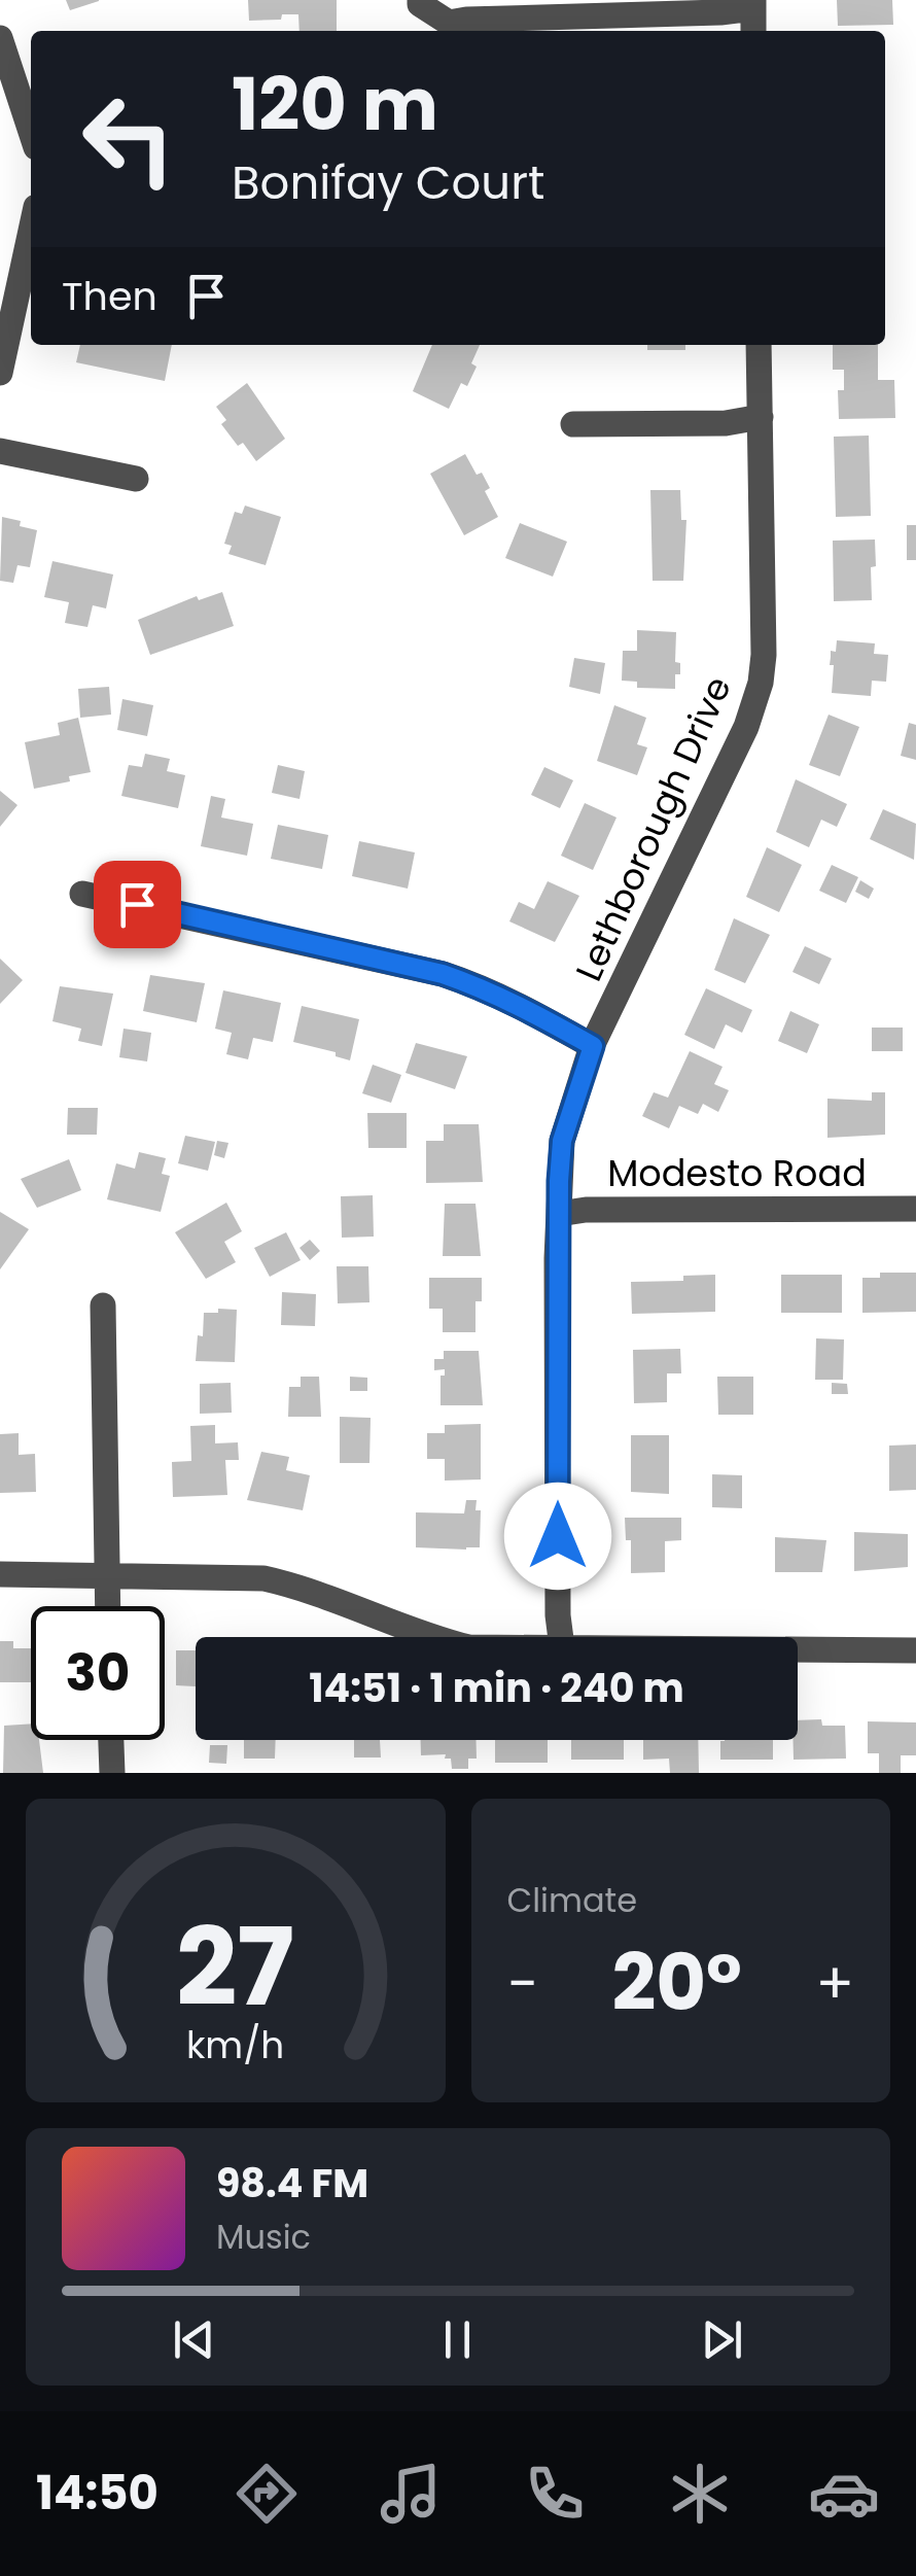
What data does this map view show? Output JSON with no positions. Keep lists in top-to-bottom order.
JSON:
{
  "streets": {
    "street": ["Lethborough Drive", "Modesto Road"]
  },
  "crossings": [
    ["Lethborough Drive", "Modesto Road"]
  ],
  "page": {
    "turn": ["120 m", "Bonifay Court"],
    "then": "Then",
    "limit": "30",
    "trip": "14:51 · 1 min · 240 m",
    "tile": "Climate",
    "heat": ["−", "20°", "+"],
    "song": ["98.4 FM", "Music"],
    "tabs": "14:50",
    "gauge": ["27", "km/h"]
  }
}
